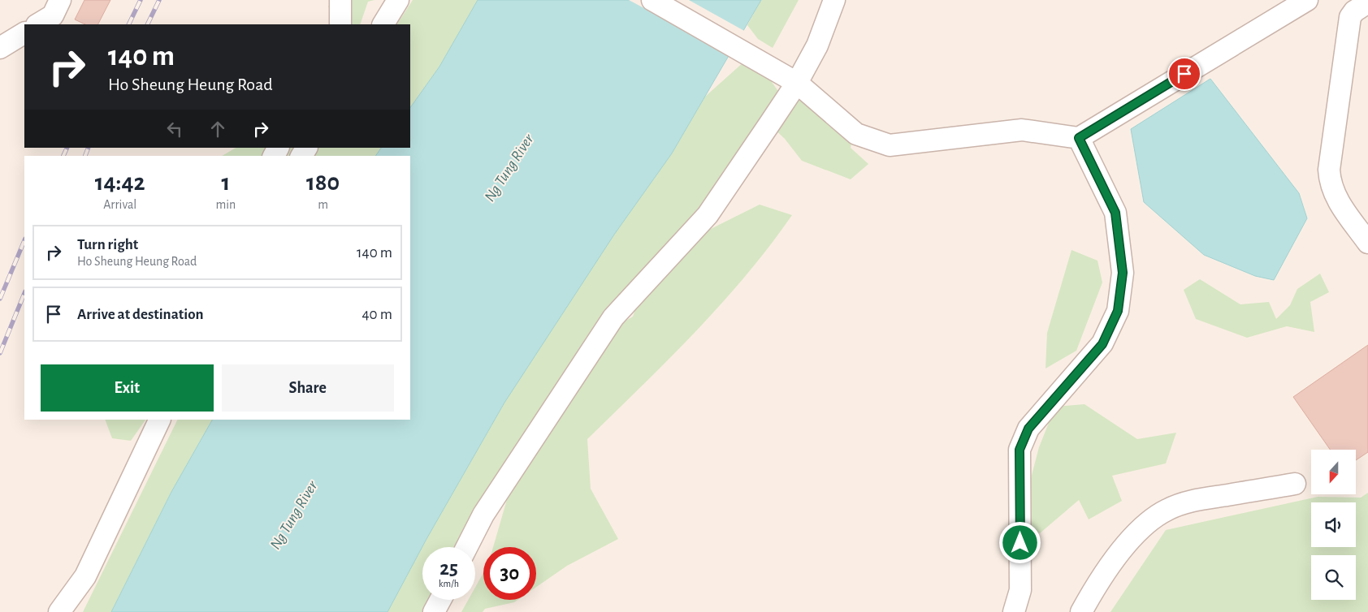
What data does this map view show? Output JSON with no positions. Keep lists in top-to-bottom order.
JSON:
{
  "water": ["Ng Tung River"],
  "north": "bottom",
  "page": {
    "turn": ["140 m", "Ho Sheung Heung Road"],
    "eta": [
      "14:42",
      "Arrival",
      "1",
      "min",
      "180",
      "m"
    ],
    "list": [
      {
        "name": "Turn right",
        "note": "Ho Sheung Heung Road",
        "value": "140 m"
      },
      {
        "name": "Arrive at destination",
        "value": "40 m"
      }
    ],
    "buttons": ["Exit", "Share"],
    "speed": "25 km/h",
    "limit": "30"
  }
}
